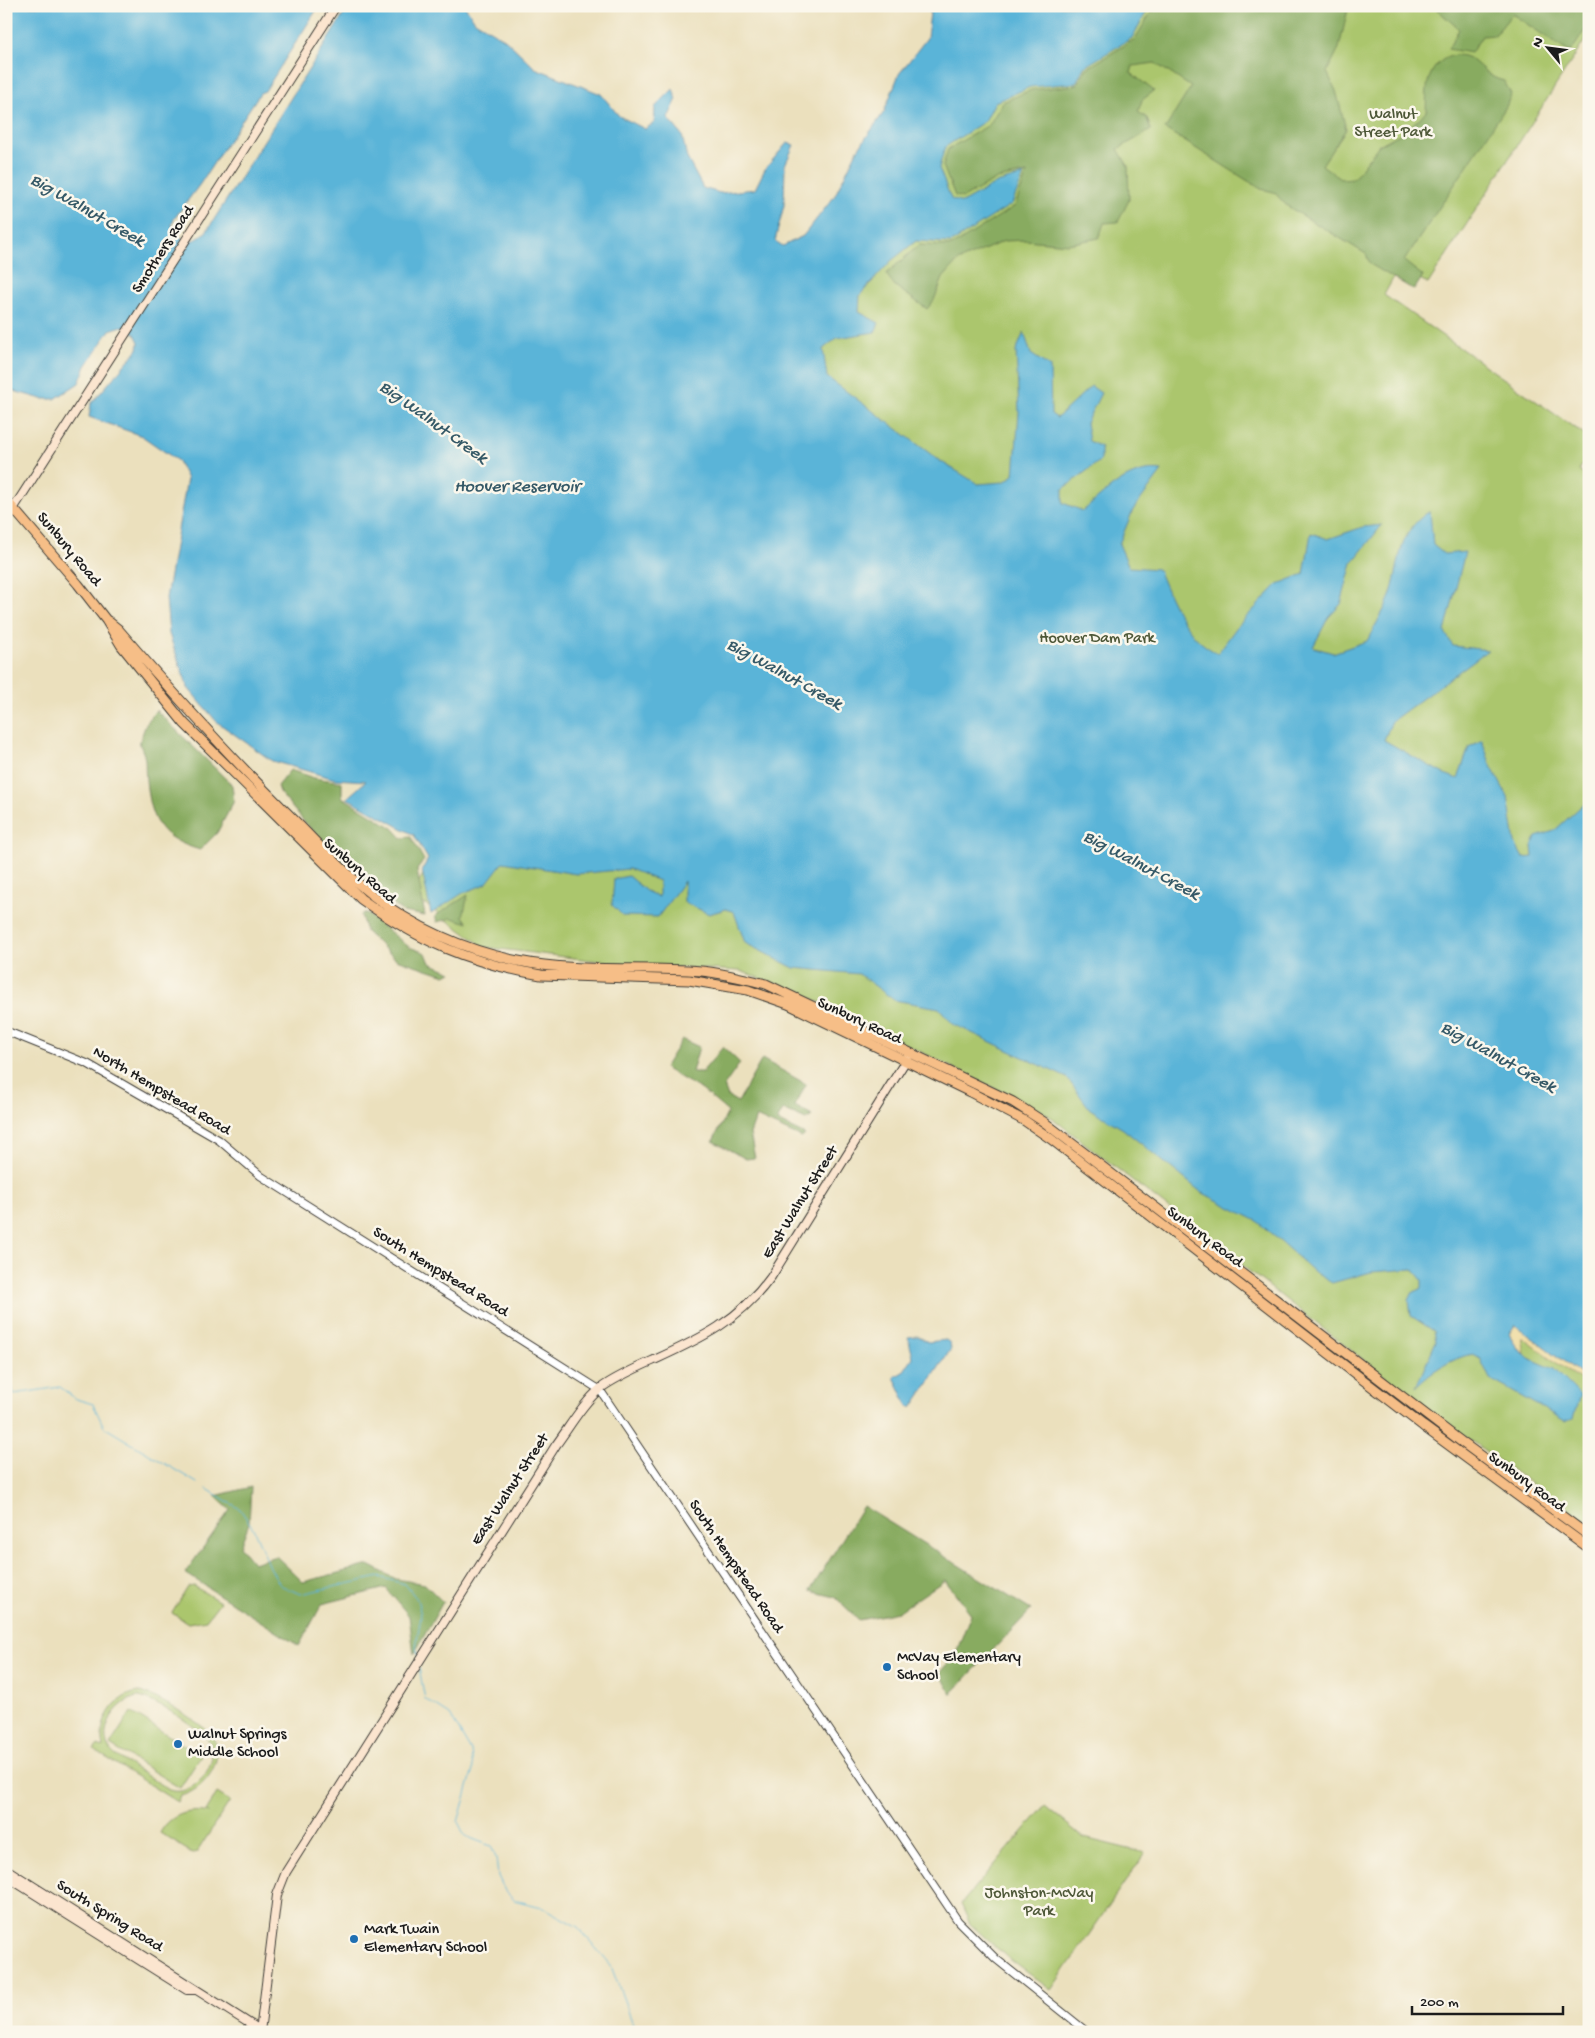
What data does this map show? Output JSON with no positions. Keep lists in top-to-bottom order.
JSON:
{
  "streets": {
    "main road": [
      "Smothers Road",
      "Sunbury Road",
      "East Walnut Street",
      "South Spring Road"
    ],
    "street": ["North Hempstead Road", "South Hempstead Road"]
  },
  "crossings": [
    ["Smothers Road", "Sunbury Road"],
    ["Sunbury Road", "East Walnut Street"],
    ["North Hempstead Road", "South Hempstead Road"],
    ["East Walnut Street", "South Hempstead Road"],
    ["East Walnut Street", "South Spring Road"]
  ],
  "water": ["Big Walnut Creek", "Hoover Reservoir"],
  "parks": ["Walnut Street Park", "Hoover Dam Park", "Johnston-McVay Park"],
  "places": ["McVay Elementary School", "Walnut Springs Middle School", "Mark Twain Elementary School"],
  "scale_bar": "200 m",
  "north": "top left"
}
